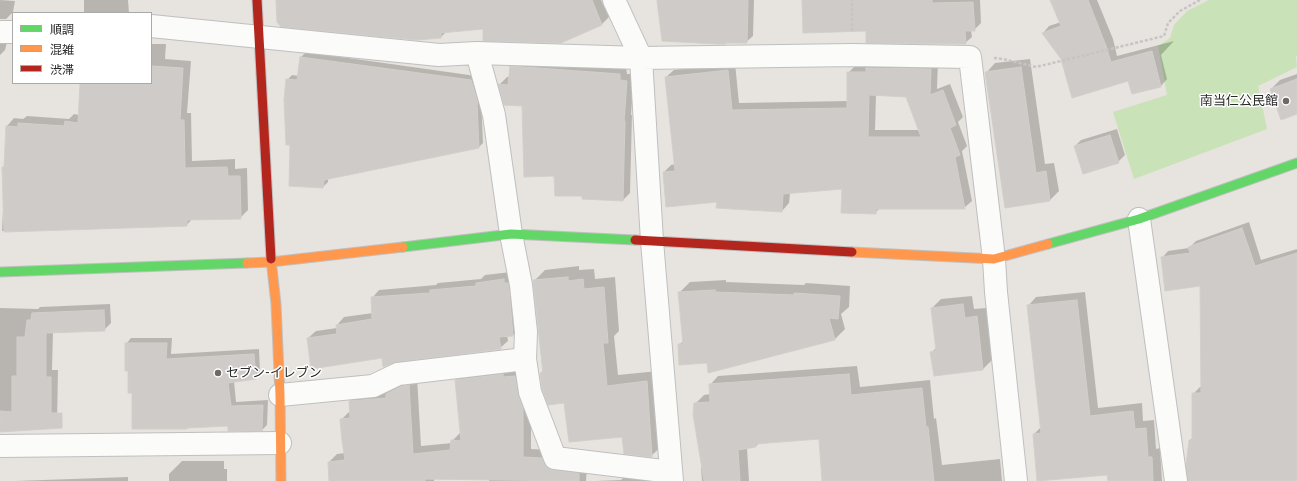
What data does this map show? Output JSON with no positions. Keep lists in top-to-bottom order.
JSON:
{
  "places": ["南当仁公民館", "セブン-イレブン"],
  "legend": ["順調", "混雑", "渋滞"]
}
